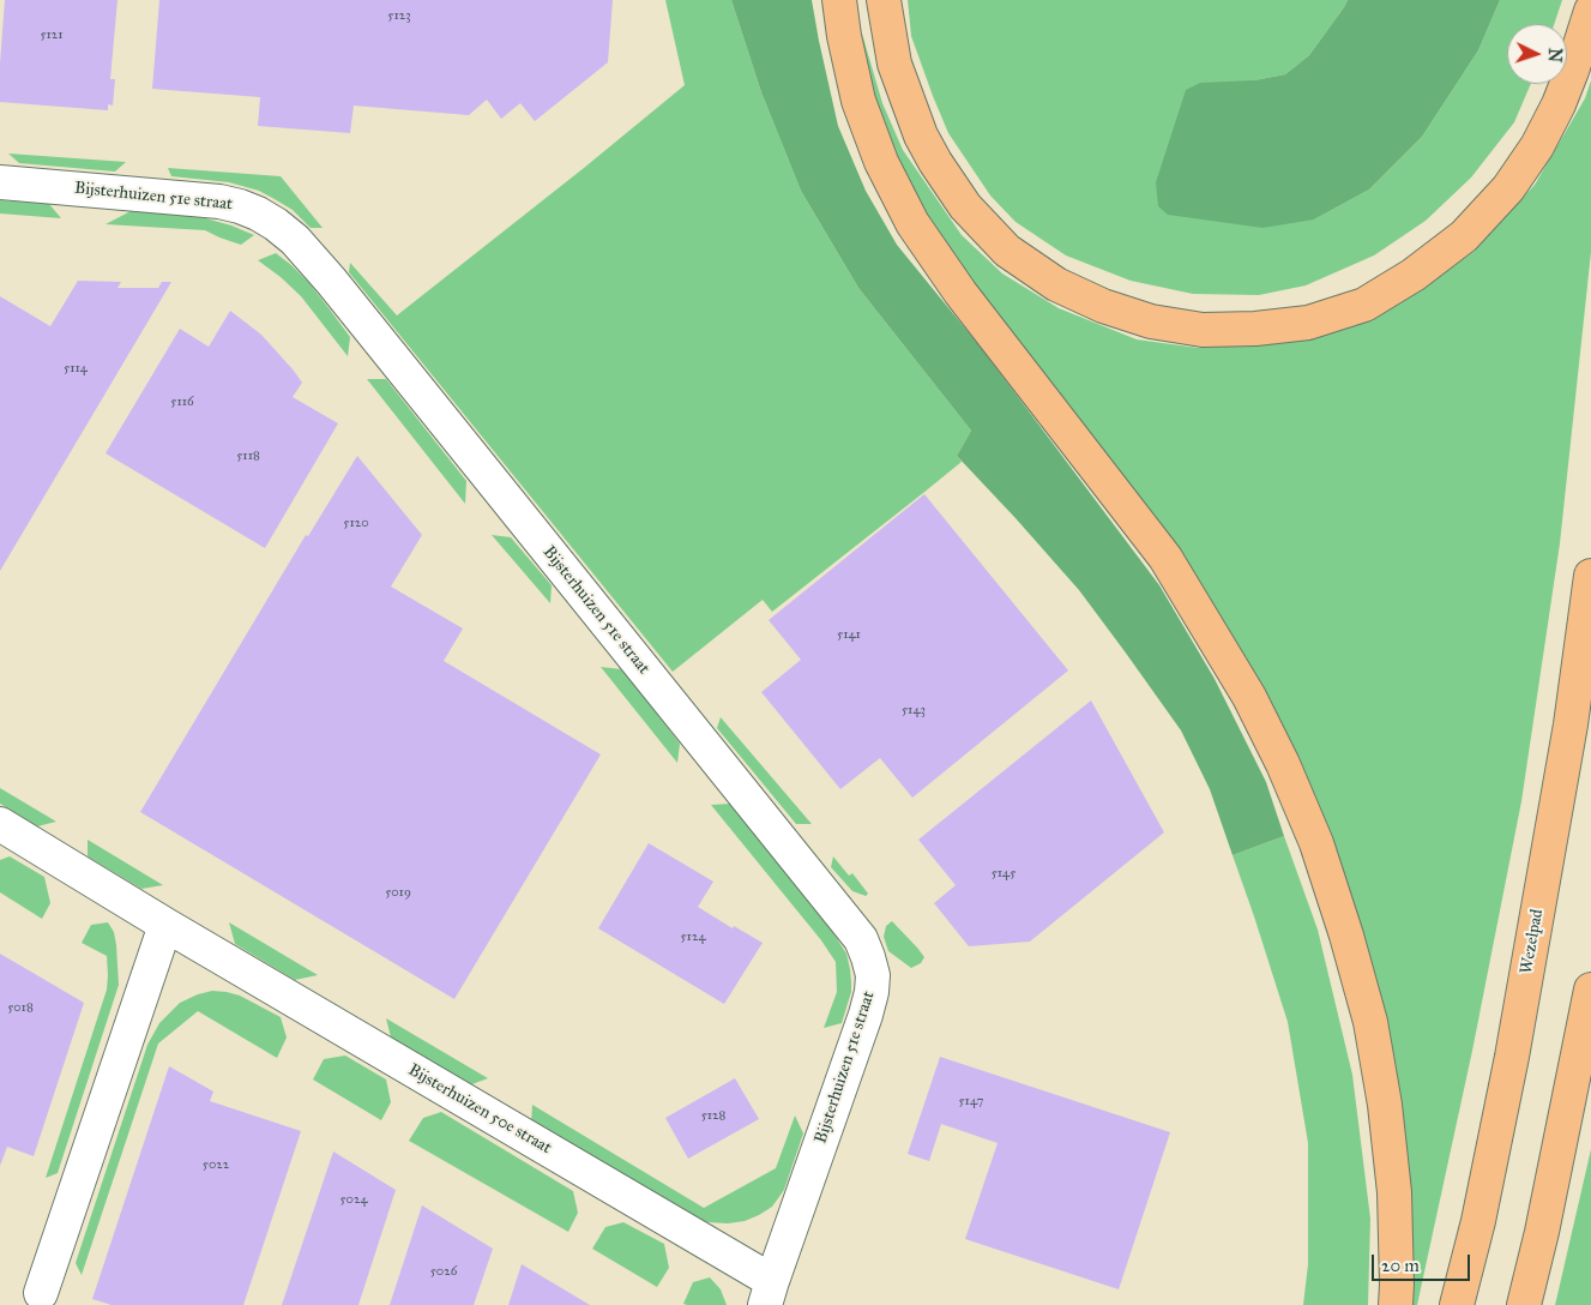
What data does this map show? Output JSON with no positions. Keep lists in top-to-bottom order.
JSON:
{
  "streets": {
    "highway": ["Wezelpad"],
    "street": ["Bijsterhuizen 51e straat", "Bijsterhuizen 50e straat"]
  },
  "crossings": [
    ["Bijsterhuizen 51e straat", "Bijsterhuizen 50e straat"]
  ],
  "house_numbers": [
    "5123",
    "5121",
    "5114",
    "5116",
    "5118",
    "5120",
    "5141",
    "5143",
    "5145",
    "5019",
    "5124",
    "5018",
    "5147",
    "5128",
    "5022",
    "5024",
    "5026"
  ],
  "scale_bar": "20 m",
  "north": "right"
}
